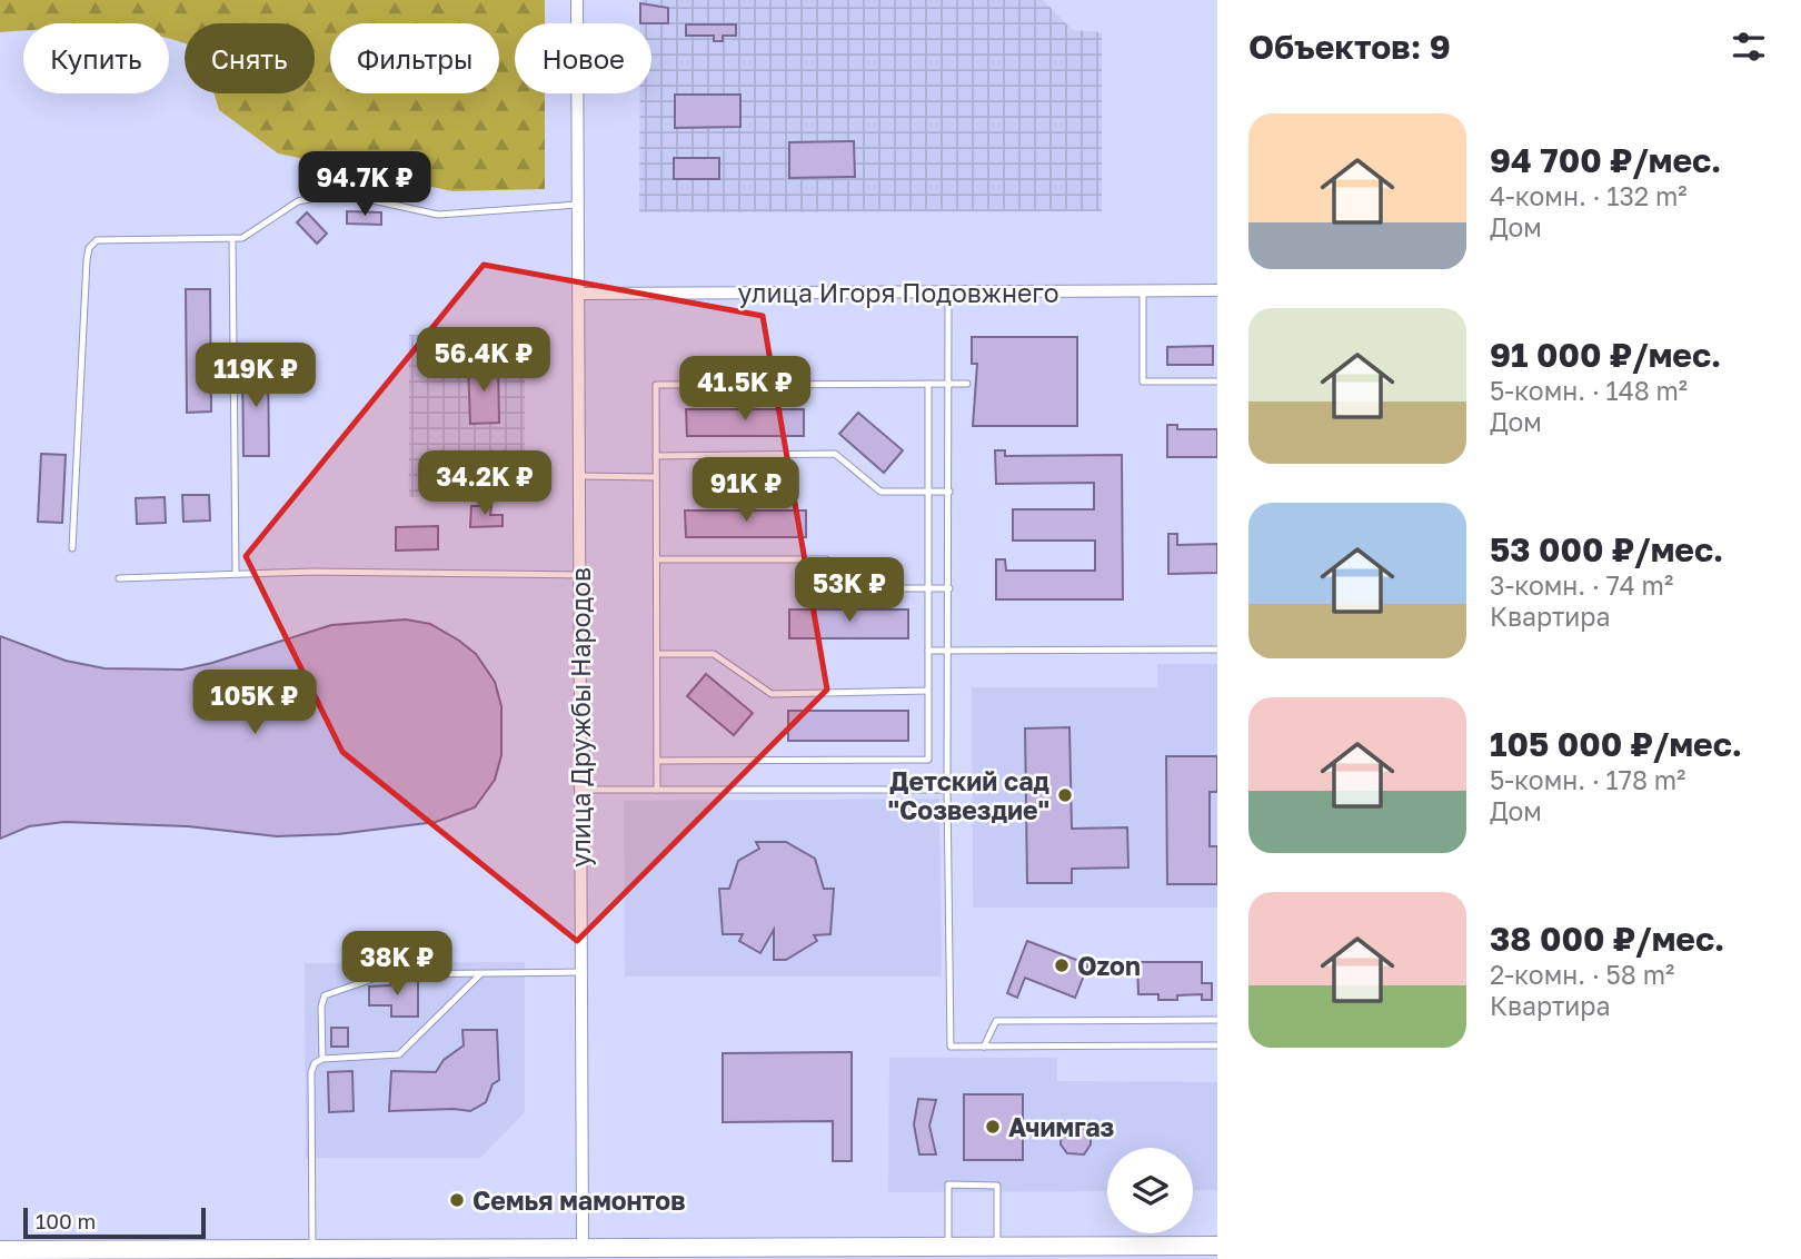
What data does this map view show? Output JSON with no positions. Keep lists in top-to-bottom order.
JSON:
{
  "streets": {
    "street": ["улица Игоря Подовжнего", "улица Дружбы Народов"]
  },
  "crossings": [
    ["улица Игоря Подовжнего", "улица Дружбы Народов"]
  ],
  "places": [
    "Детский сад \"Созвездие\"",
    "Ozon",
    "Ачимгаз",
    "Семья мамонтов"
  ],
  "scale_bar": "100 m",
  "page": {
    "heading": "Объектов: 9",
    "chip": [
      "Купить",
      "Снять",
      "Фильтры",
      "Новое"
    ],
    "list": [
      {
        "name": "94 700 ₽/мес.",
        "note": "4-комн. · 132 m² · Дом"
      },
      {
        "name": "91 000 ₽/мес.",
        "note": "5-комн. · 148 m² · Дом"
      },
      {
        "name": "53 000 ₽/мес.",
        "note": "3-комн. · 74 m² · Квартира"
      },
      {
        "name": "105 000 ₽/мес.",
        "note": "5-комн. · 178 m² · Дом"
      },
      {
        "name": "38 000 ₽/мес.",
        "note": "2-комн. · 58 m² · Квартира"
      }
    ],
    "price": [
      "94.7K ₽",
      "56.4K ₽",
      "119K ₽",
      "41.5K ₽",
      "34.2K ₽",
      "91K ₽",
      "53K ₽",
      "105K ₽",
      "38K ₽"
    ],
    "scale": "100 m"
  }
}
